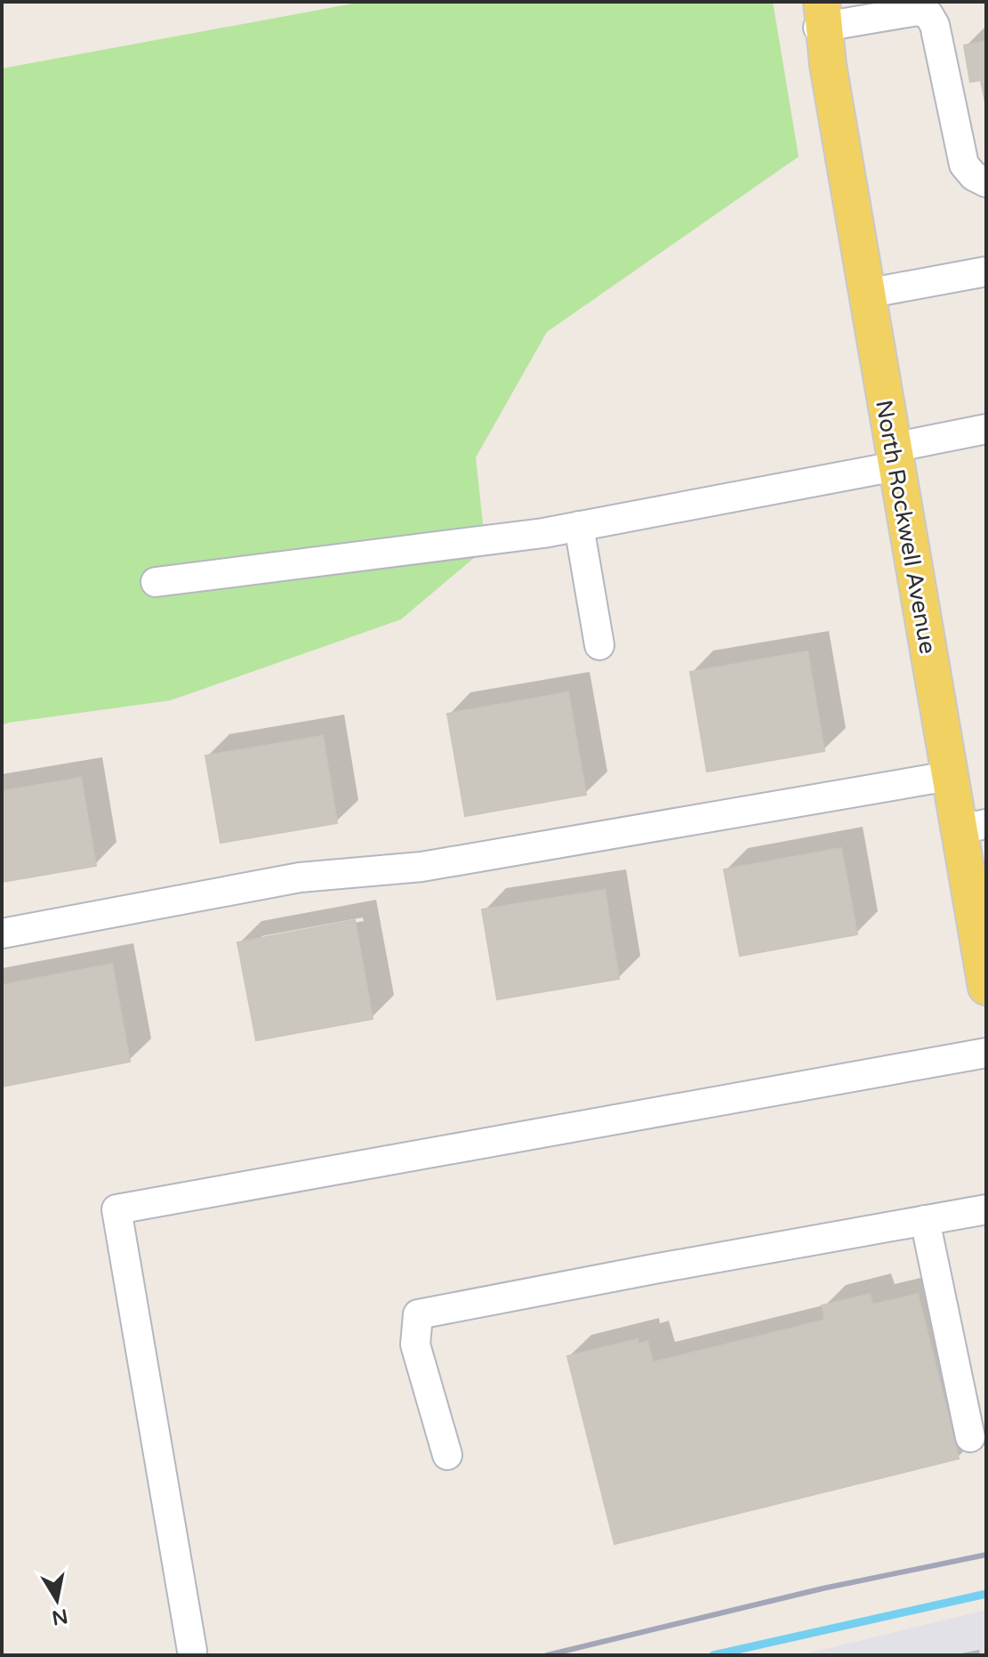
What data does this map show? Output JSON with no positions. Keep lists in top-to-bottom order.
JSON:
{
  "streets": {
    "main road": ["North Rockwell Avenue"]
  },
  "north": "bottom"
}
